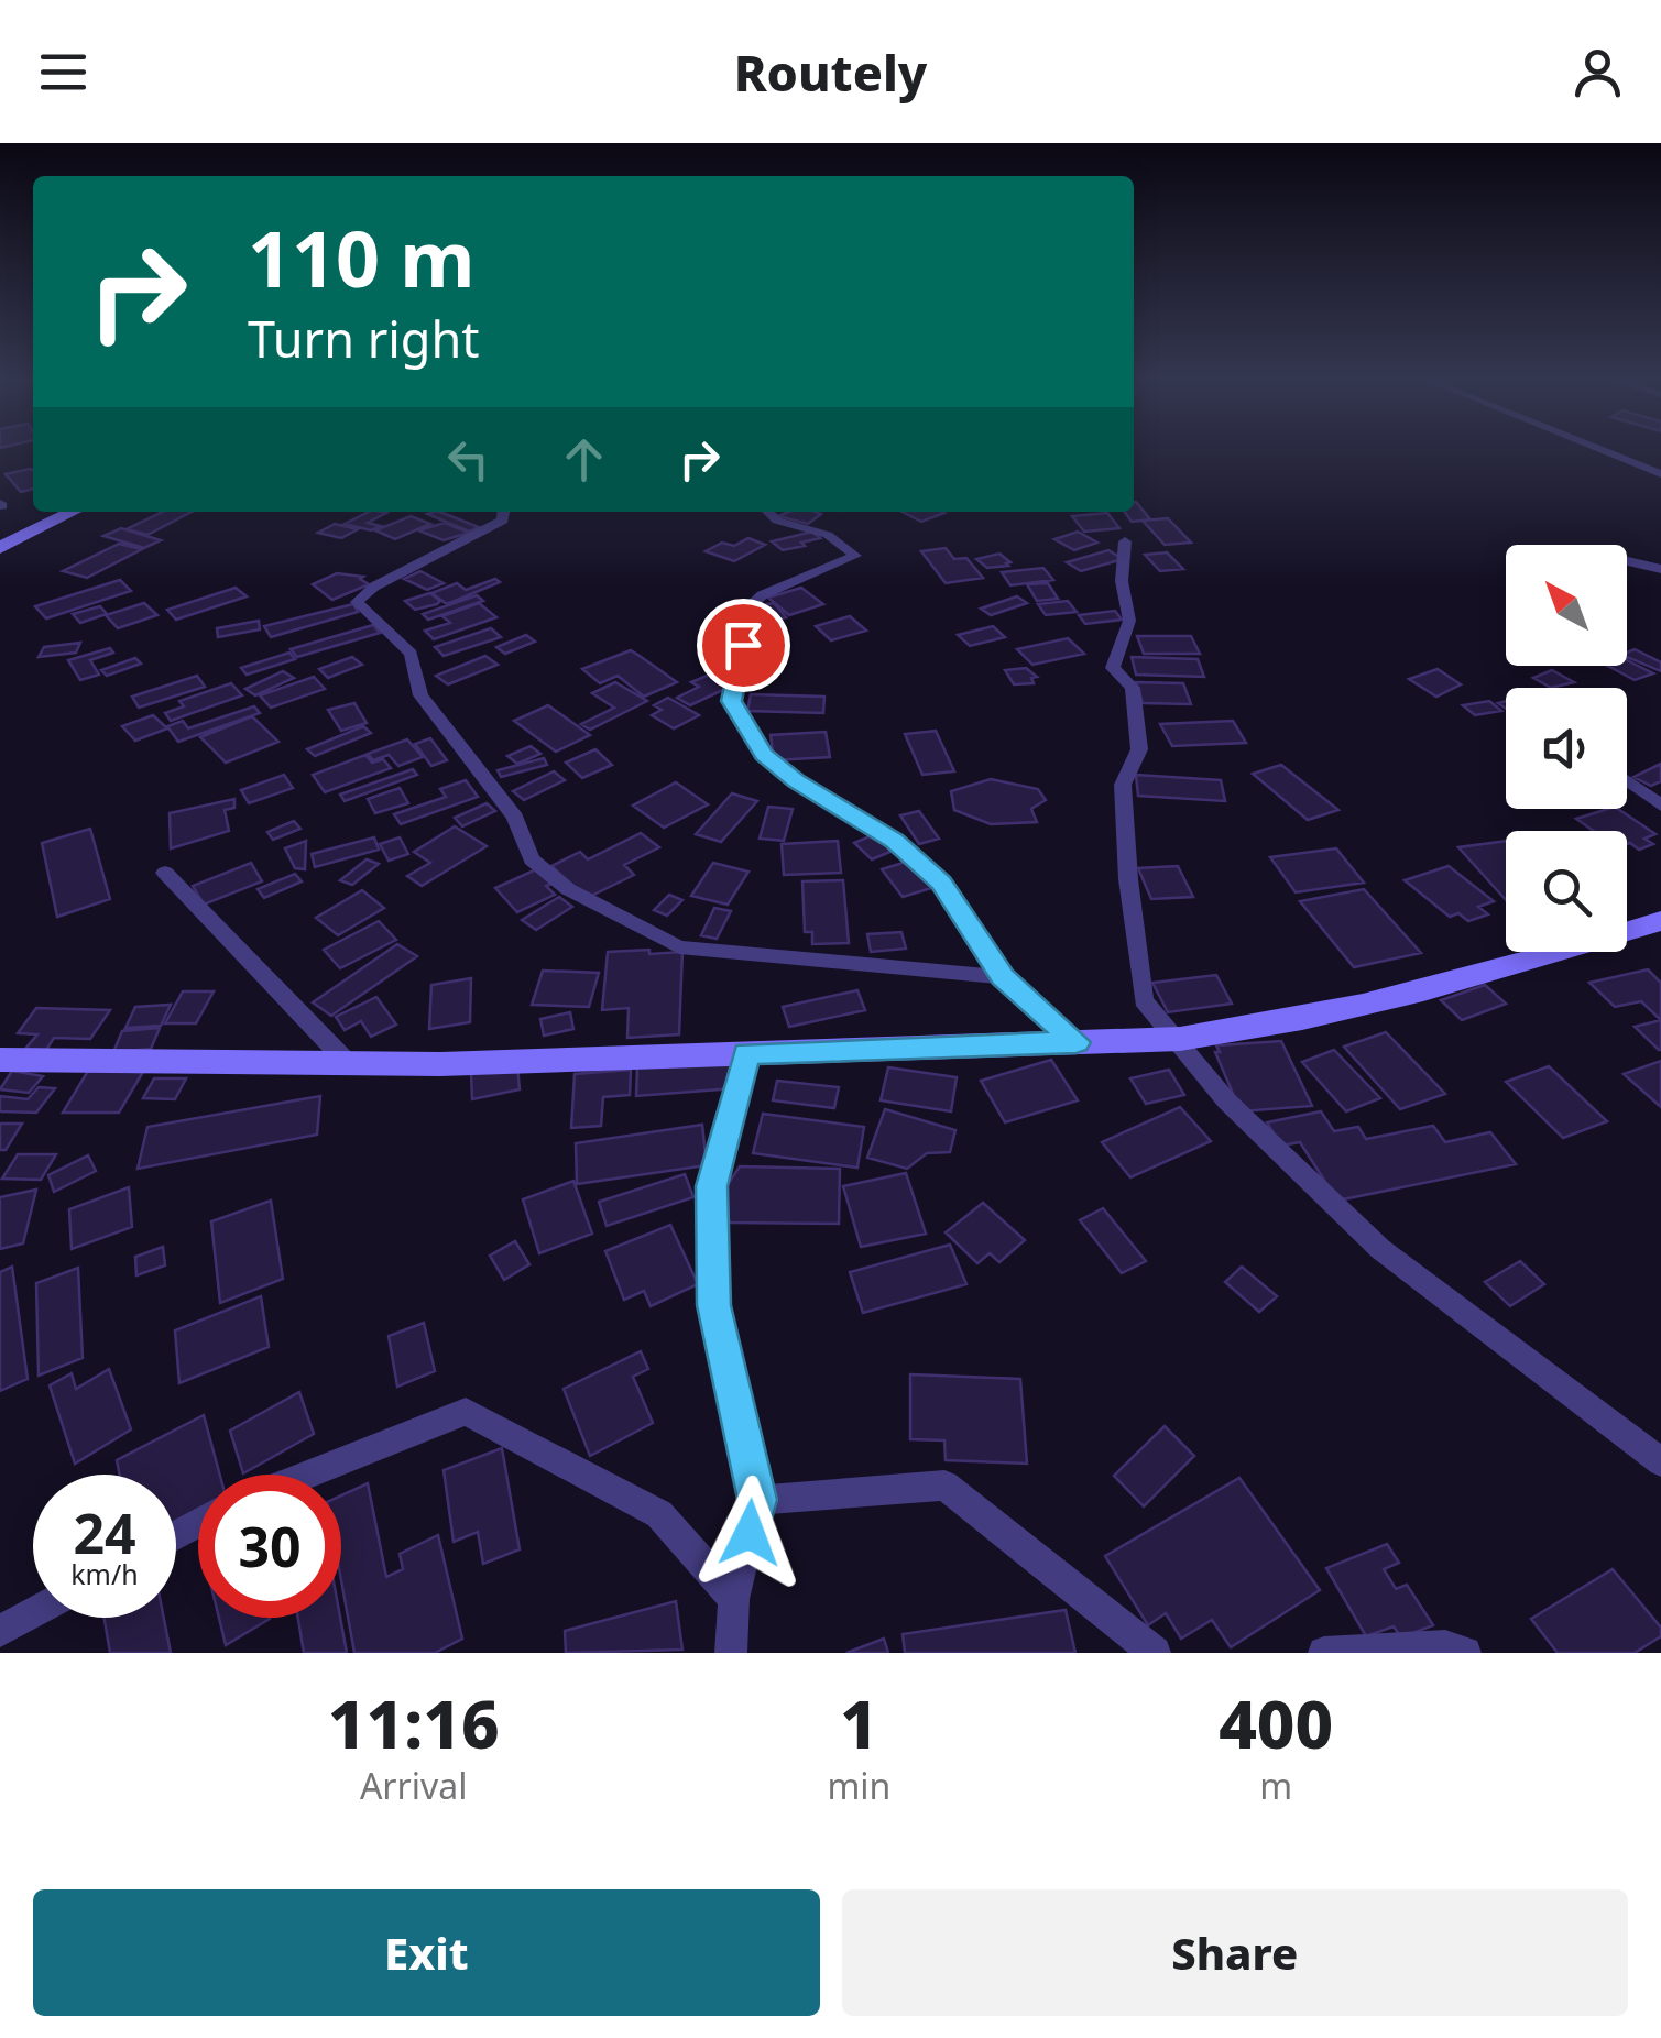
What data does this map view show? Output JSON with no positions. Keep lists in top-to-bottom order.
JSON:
{
  "north": "top left",
  "page": {
    "header": "Routely",
    "turn": ["110 m", "Turn right"],
    "speed": "24 km/h",
    "limit": "30",
    "eta": [
      "11:16",
      "Arrival",
      "1",
      "min",
      "400",
      "m"
    ],
    "buttons": ["Exit", "Share"]
  }
}
